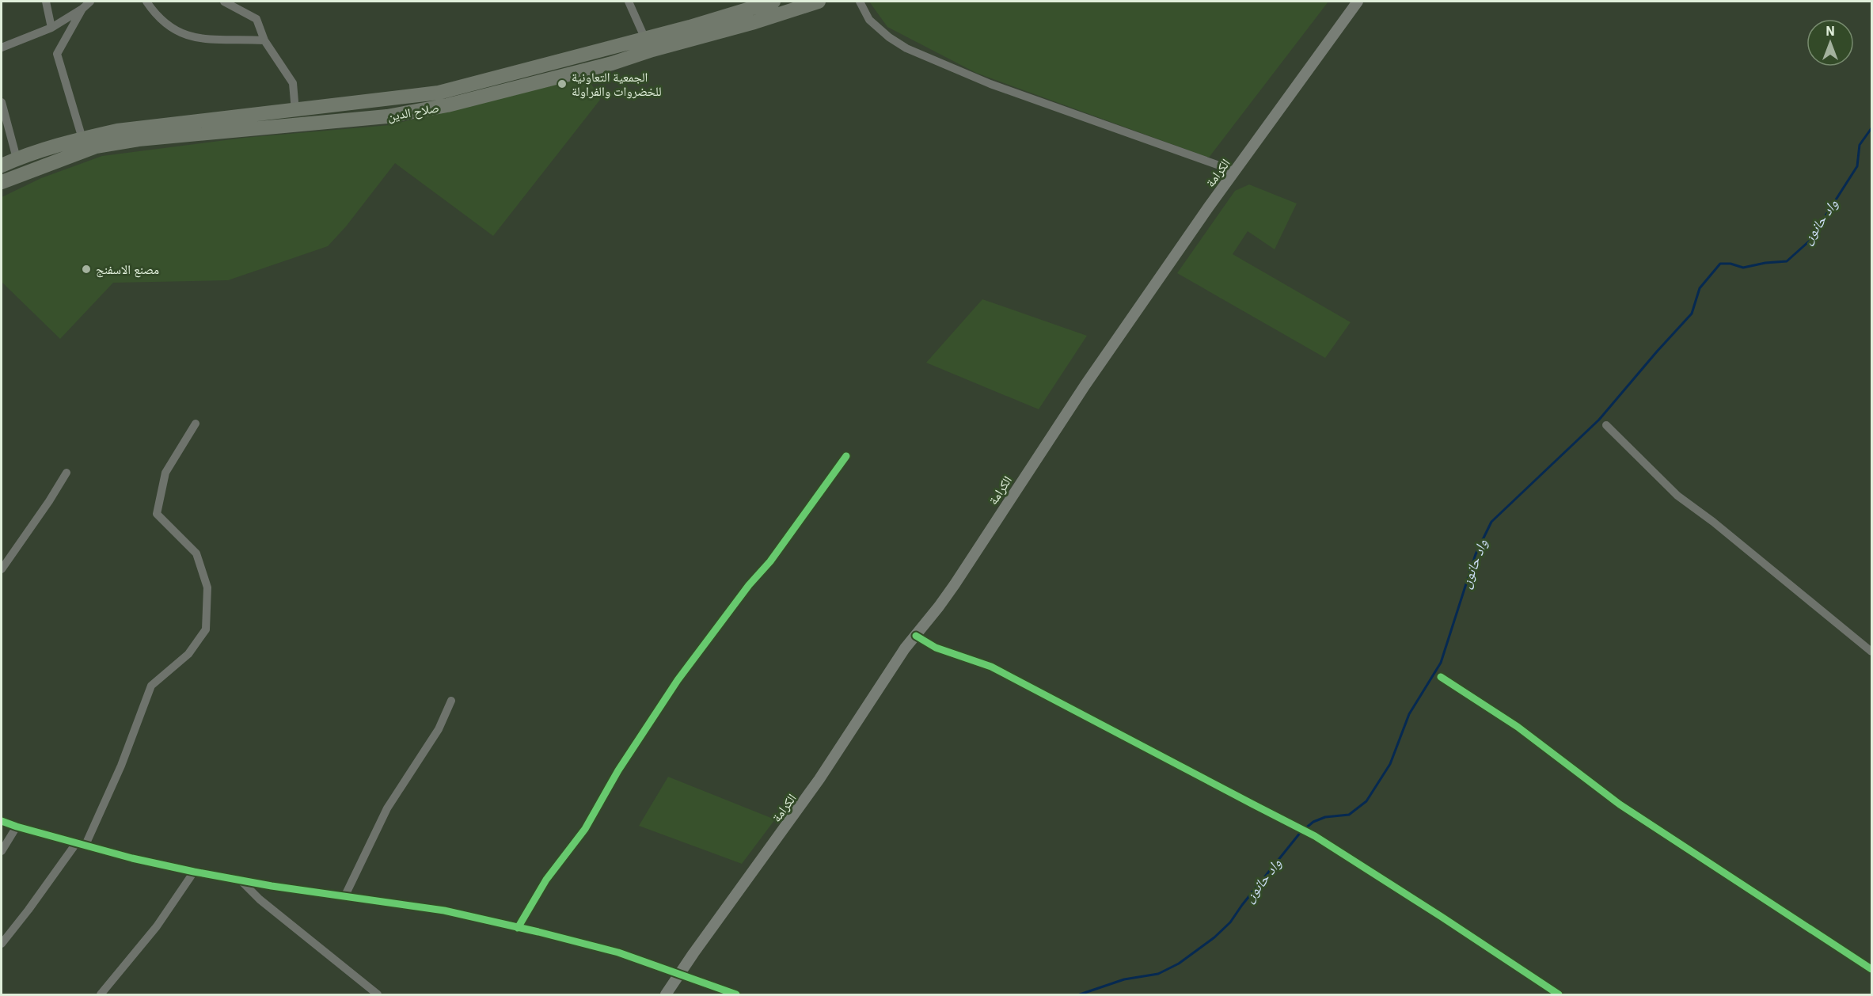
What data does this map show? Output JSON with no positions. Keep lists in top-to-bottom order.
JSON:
{
  "streets": {
    "highway": ["صلاح الدين"],
    "main road": ["الكرامة"]
  },
  "water": ["واد حانون"],
  "places": ["الجمعية التعاونية للخضروات والفراولة", "مصنع الاسفنج"],
  "north": "top"
}
